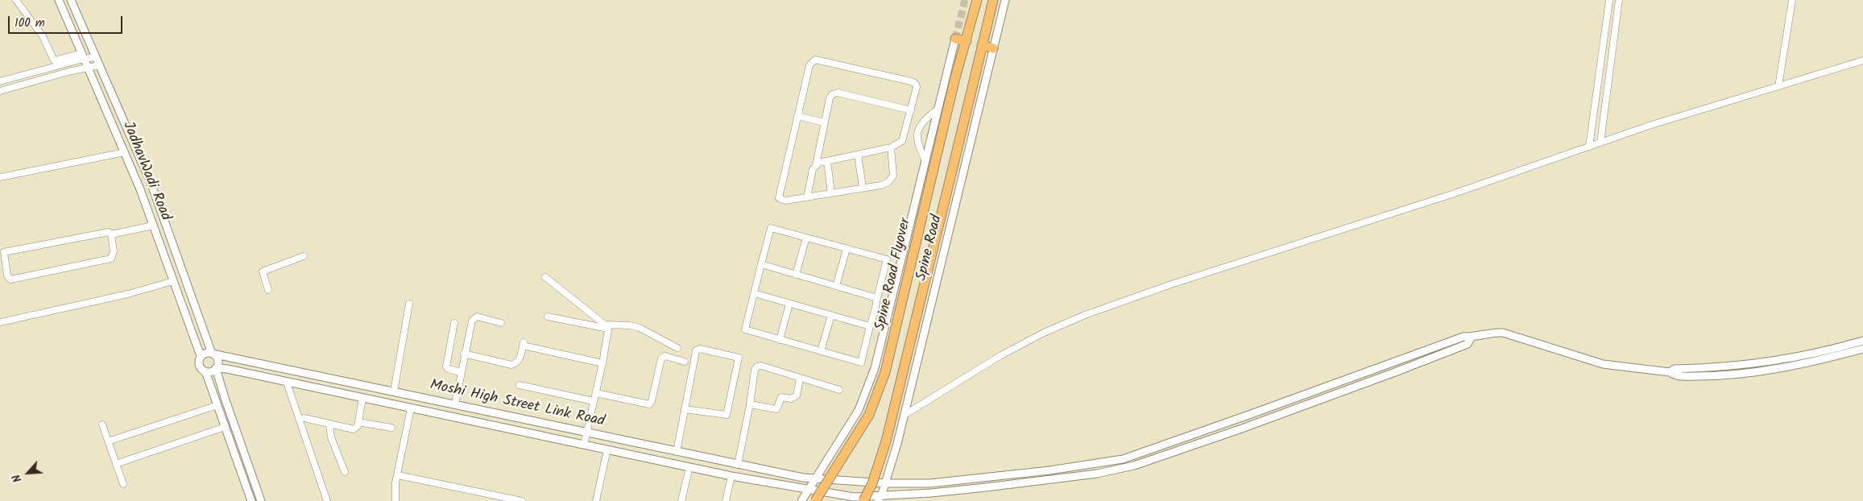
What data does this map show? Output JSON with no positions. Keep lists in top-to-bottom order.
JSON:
{
  "streets": {
    "main road": ["Spine Road Flyover"],
    "street": ["JadhavWadi Road", "Spine Road", "Moshi High Street Link Road"]
  },
  "crossings": [
    ["JadhavWadi Road", "Moshi High Street Link Road"],
    ["Spine Road", "Moshi High Street Link Road"]
  ],
  "scale_bar": "100 m",
  "north": "bottom left"
}
